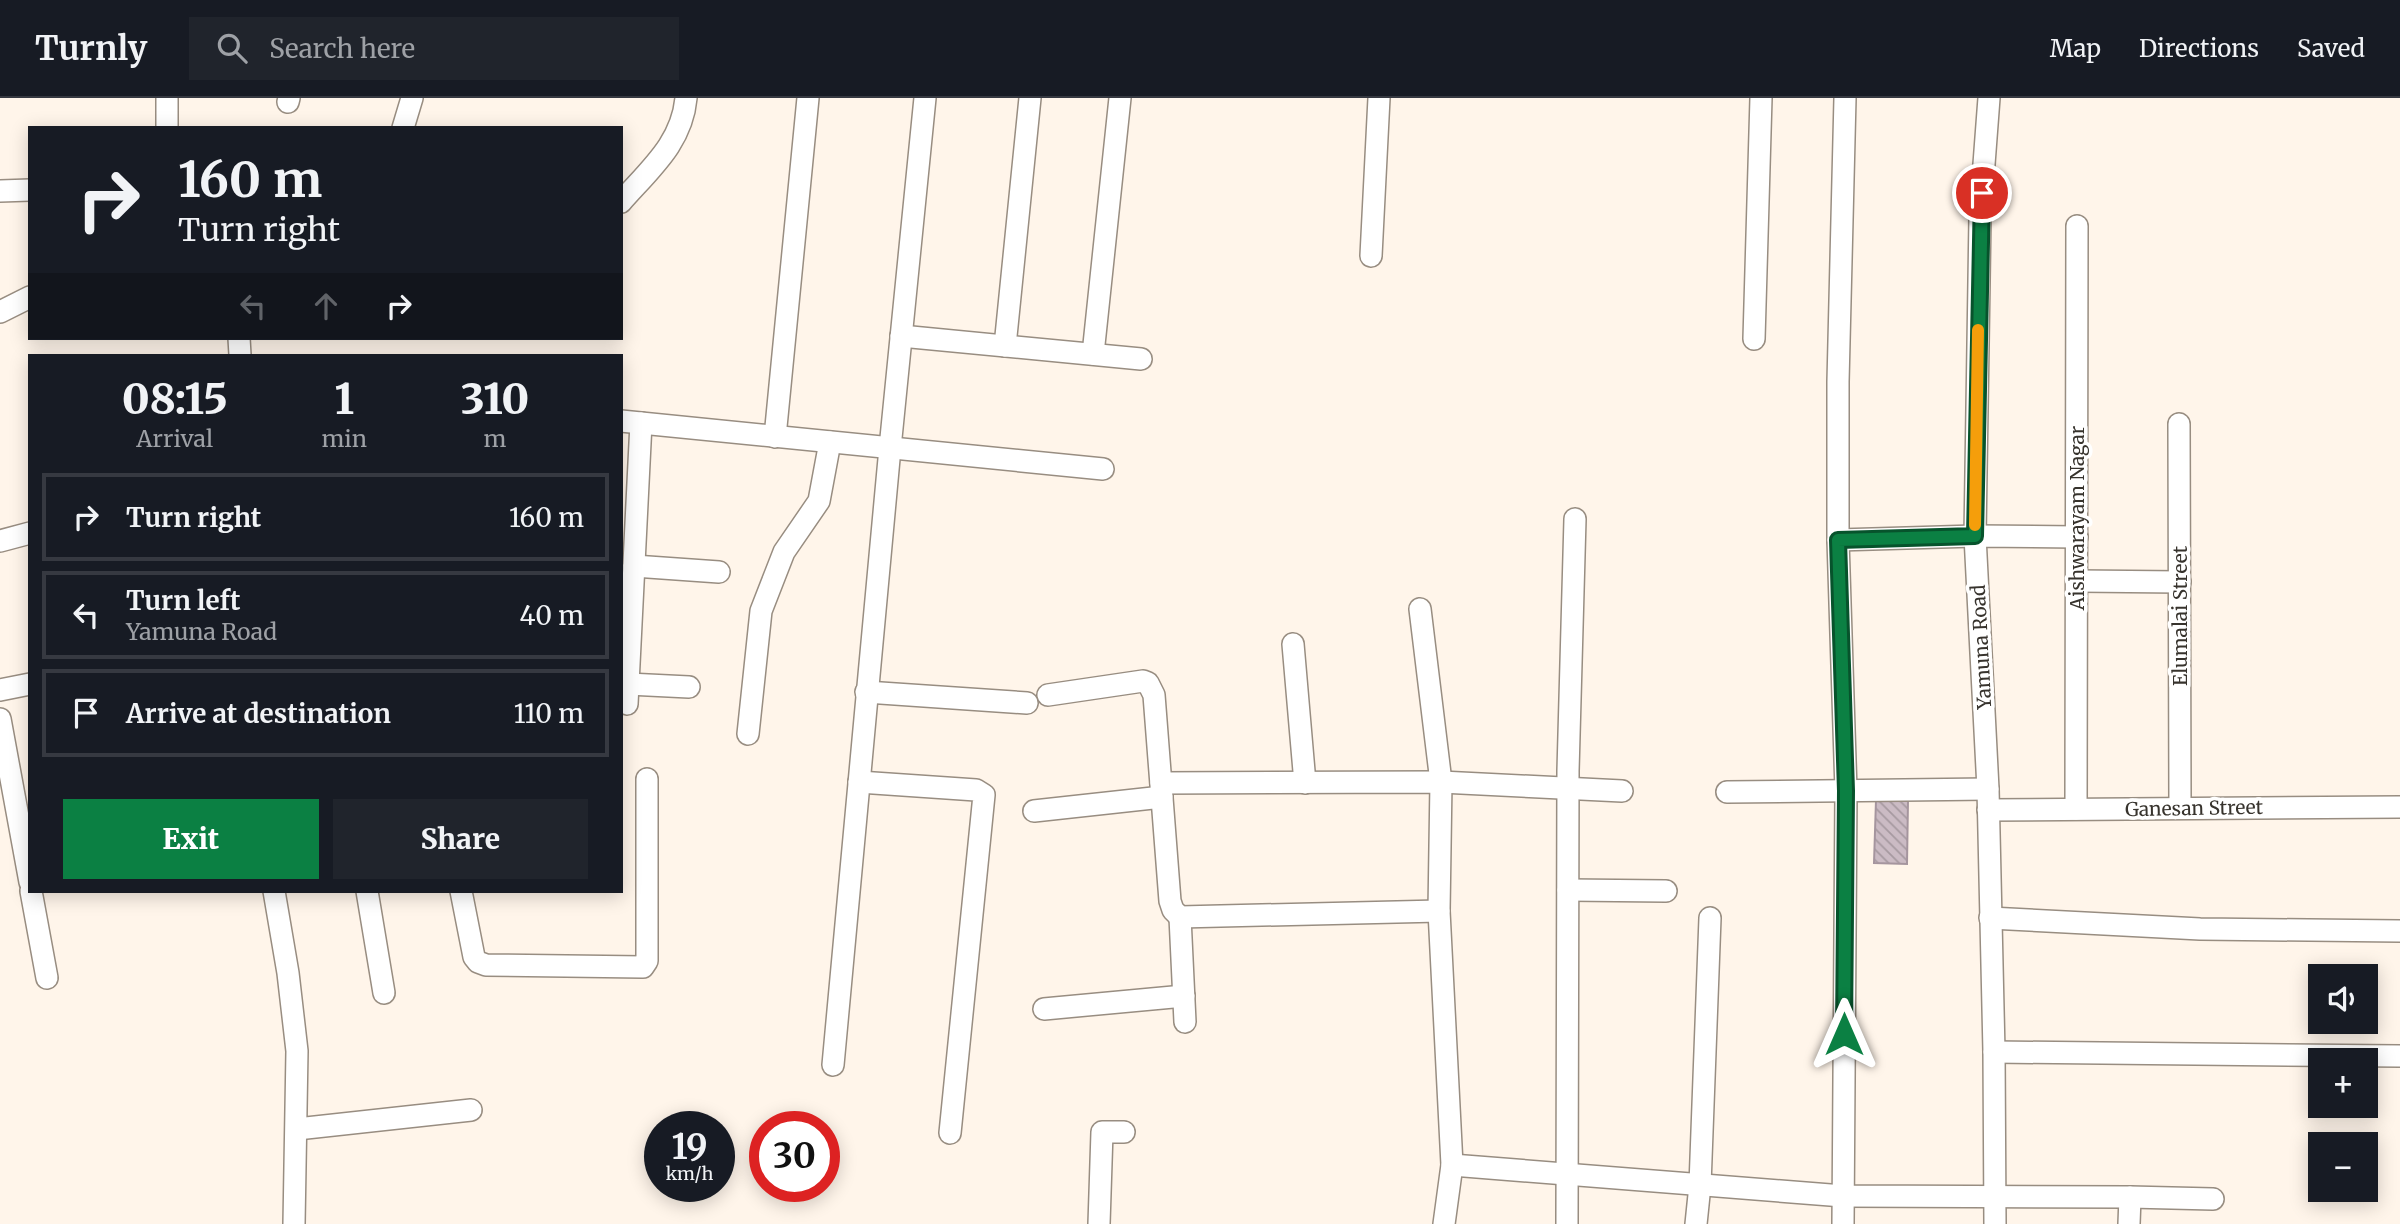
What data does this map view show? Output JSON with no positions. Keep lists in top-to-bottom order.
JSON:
{
  "streets": {
    "street": [
      "Aishwarayam Nagar",
      "Elumalai Street",
      "Yamuna Road",
      "Ganesan Street"
    ]
  },
  "crossings": [
    ["Aishwarayam Nagar", "Ganesan Street"],
    ["Elumalai Street", "Ganesan Street"],
    ["Yamuna Road", "Ganesan Street"]
  ],
  "page": {
    "header": "Turnly",
    "search": "Search here",
    "nav": ["Map", "Directions", "Saved"],
    "turn": ["160 m", "Turn right"],
    "eta": [
      "08:15",
      "Arrival",
      "1",
      "min",
      "310",
      "m"
    ],
    "list": [
      {
        "name": "Turn right",
        "value": "160 m"
      },
      {
        "name": "Turn left",
        "note": "Yamuna Road",
        "value": "40 m"
      },
      {
        "name": "Arrive at destination",
        "value": "110 m"
      }
    ],
    "buttons": ["Exit", "Share"],
    "map_buttons": ["+", "−"],
    "speed": "19 km/h",
    "limit": "30"
  }
}
